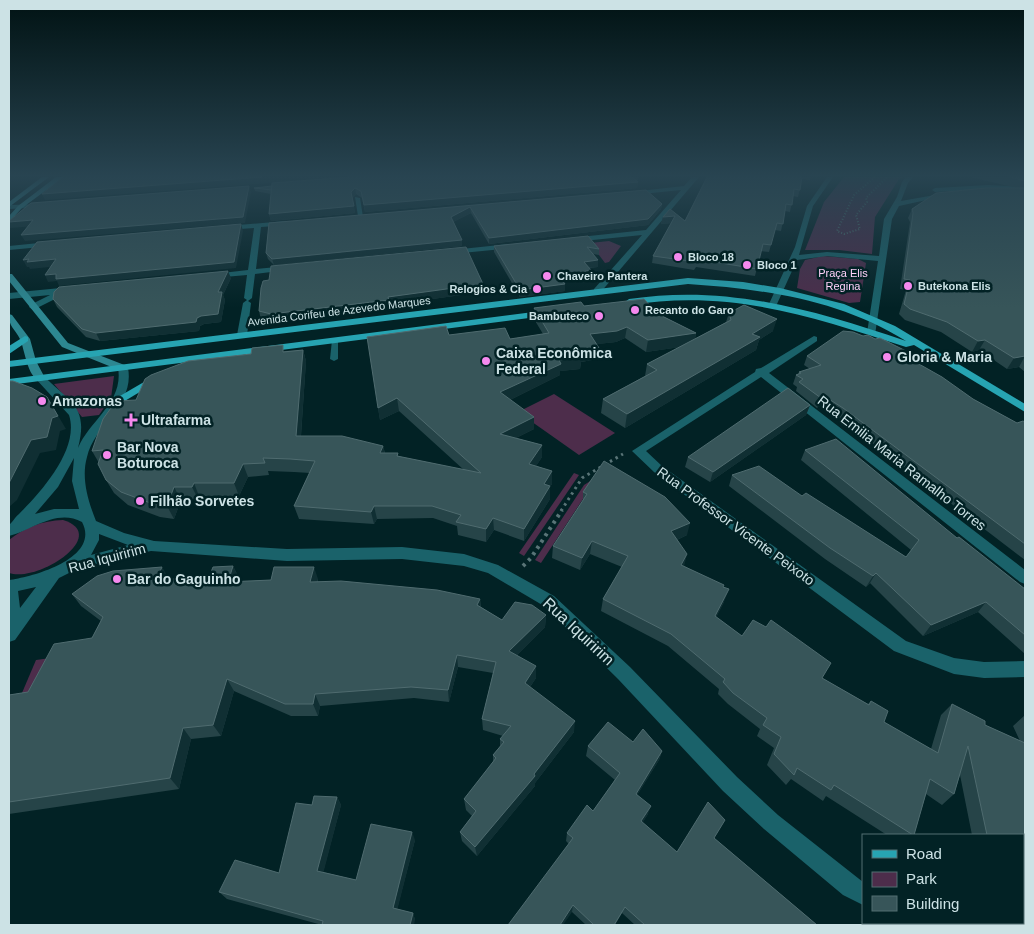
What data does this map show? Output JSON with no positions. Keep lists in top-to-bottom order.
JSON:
{
  "streets": {
    "main road": ["Avenida Corifeu de Azevedo Marques"],
    "street": ["Rua Emilia Maria Ramalho Torres", "Rua Professor Vicente Peixoto", "Rua Iquiririm"]
  },
  "parks": ["Praça Elis Regina"],
  "places": {
    "other": [
      "Bloco 18",
      "Bloco 1",
      "Chaveiro Pantera",
      "Butekona Elis",
      "Relogios & Cia",
      "Recanto do Garo",
      "Bambuteco",
      "Gloria & Maria",
      "Caixa Econômica Federal",
      "Amazonas",
      "Bar Nova Boturoca",
      "Filhão Sorvetes",
      "Bar do Gaguinho"
    ],
    "health": ["Ultrafarma"]
  },
  "legend": ["Road", "Park", "Building"]
}
